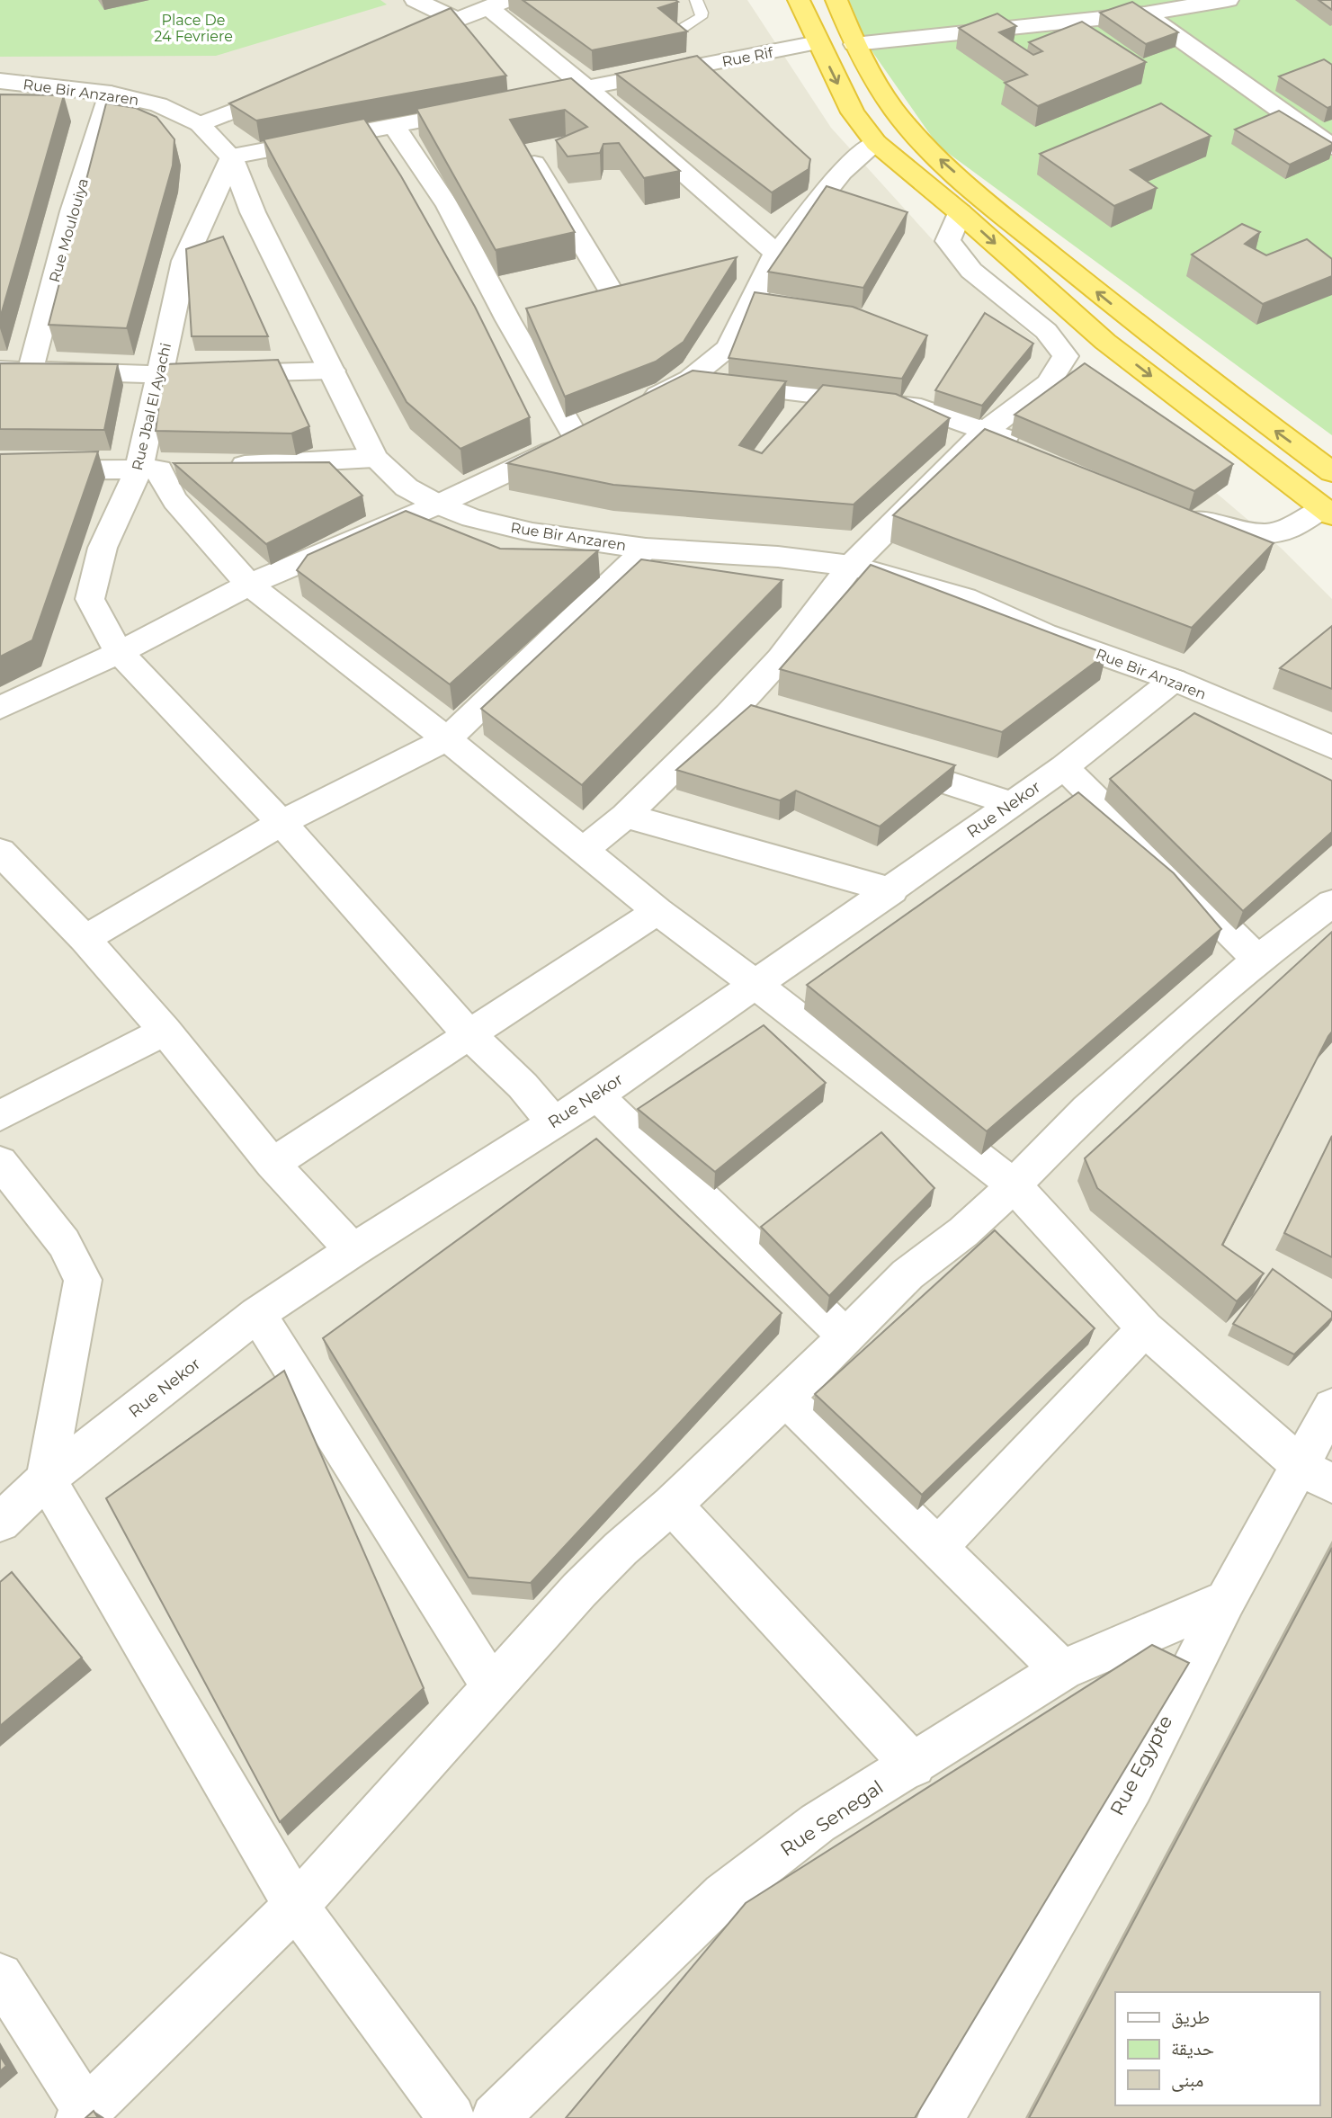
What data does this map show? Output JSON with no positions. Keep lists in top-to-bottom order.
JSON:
{
  "streets": {
    "street": [
      "Rue Rif",
      "Rue Bir Anzaren",
      "Rue Moulouiya",
      "Rue Jbal El Ayachi",
      "Rue Nekor",
      "Rue Egypte",
      "Rue Senegal"
    ]
  },
  "crossings": [
    ["Rue Bir Anzaren", "Rue Moulouiya"],
    ["Rue Bir Anzaren", "Rue Jbal El Ayachi"],
    ["Rue Bir Anzaren", "Rue Nekor"],
    ["Rue Jbal El Ayachi", "Rue Nekor"],
    ["Rue Egypte", "Rue Senegal"]
  ],
  "parks": ["Place De 24 Fevriere"],
  "legend": ["طريق", "حديقة", "مبنى"]
}
